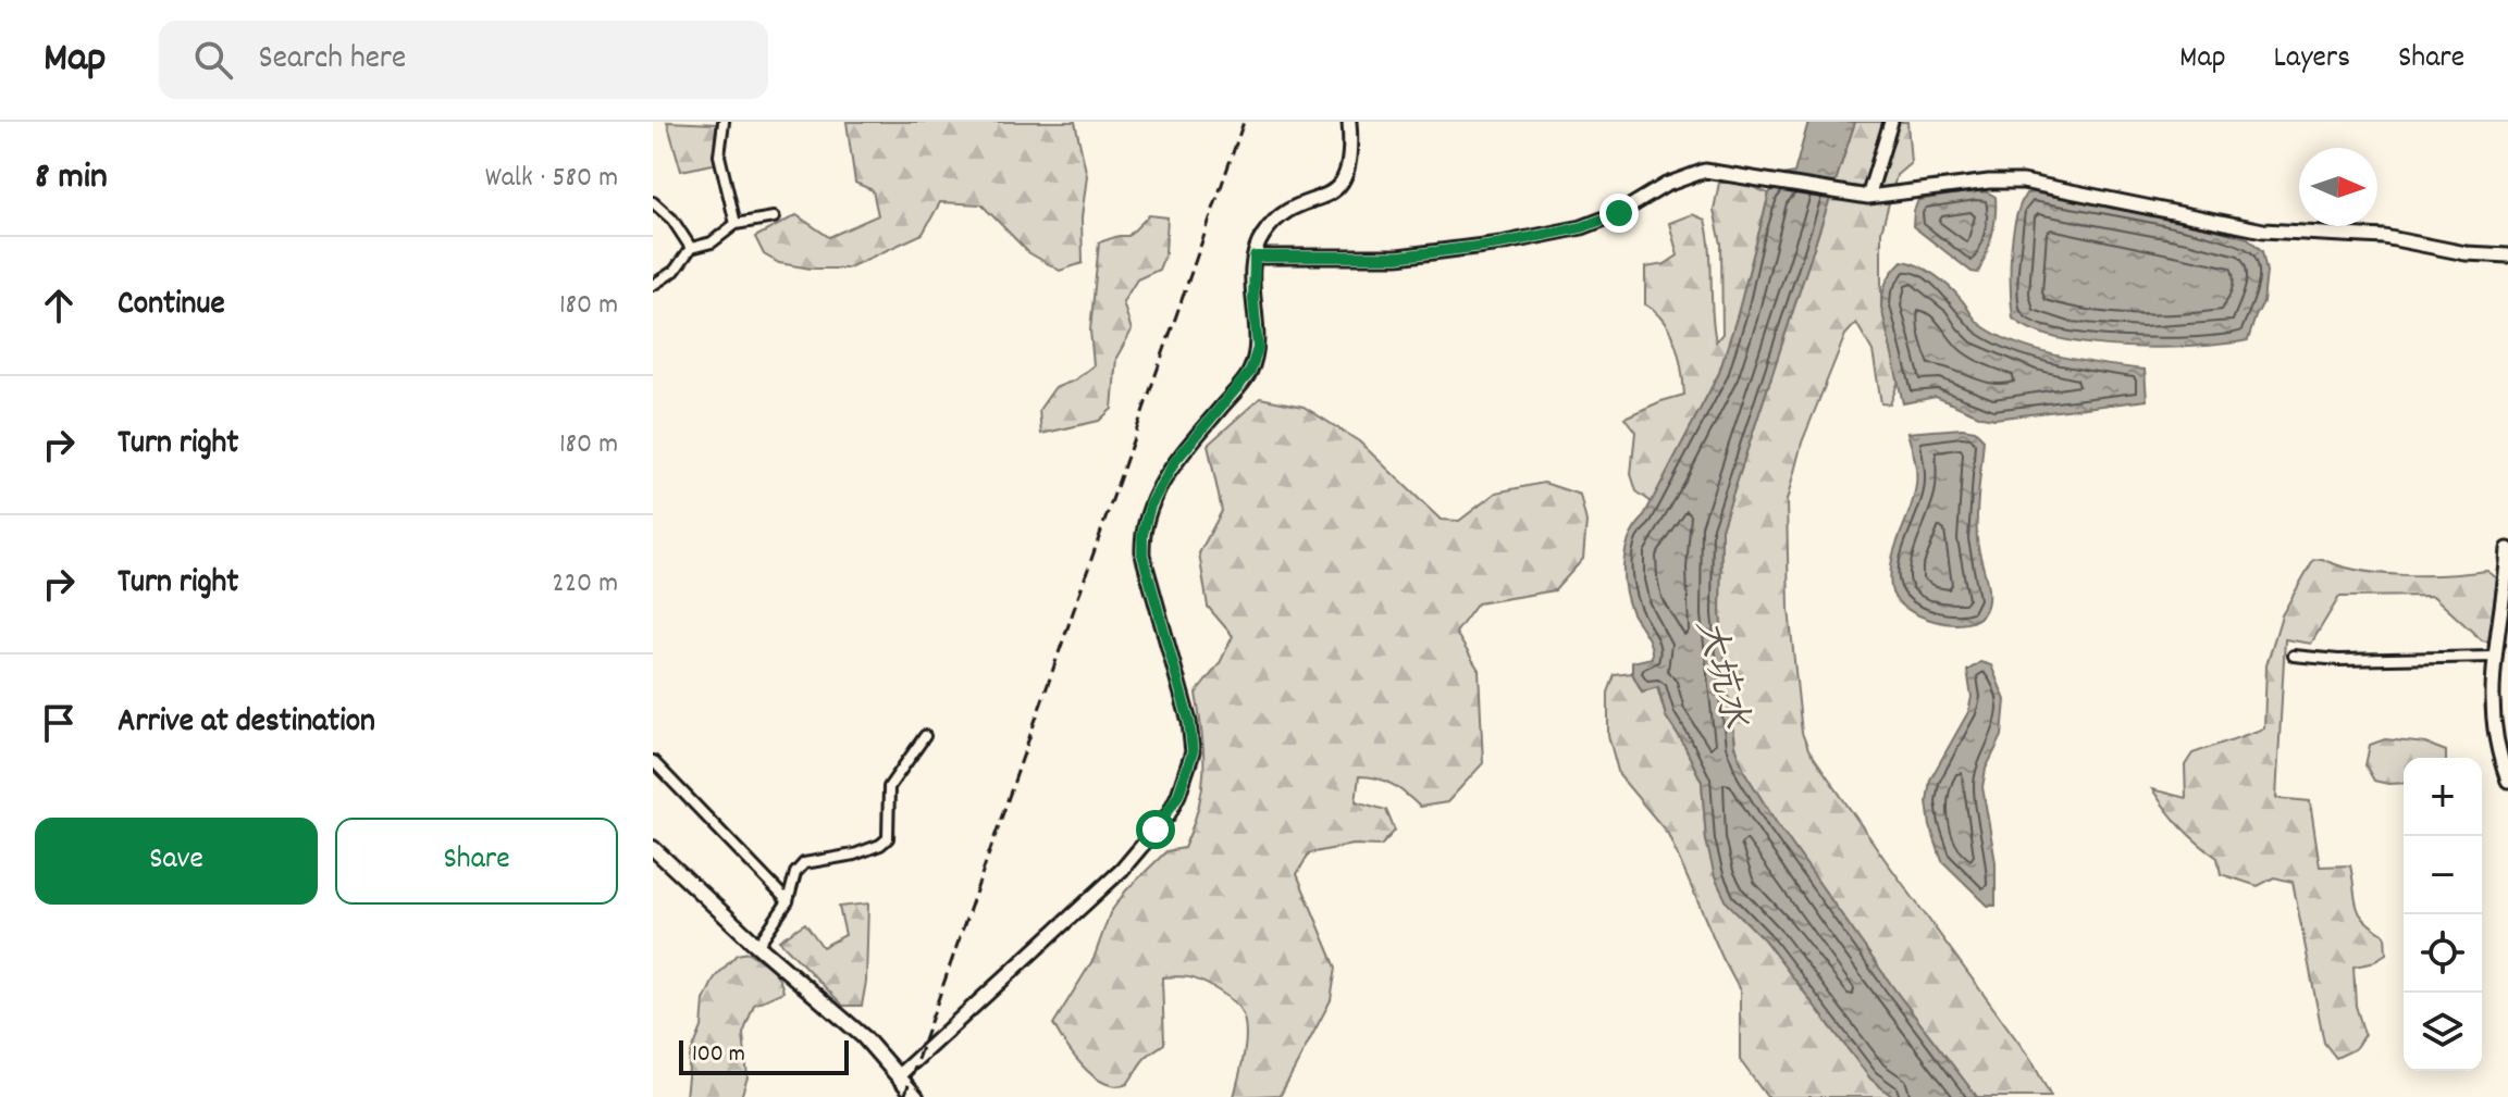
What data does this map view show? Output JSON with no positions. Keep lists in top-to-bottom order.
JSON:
{
  "water": ["大坑水"],
  "scale_bar": "100 m",
  "north": "right",
  "page": {
    "header": "Map",
    "search": "Search here",
    "nav": ["Map", "Layers", "Share"],
    "heading": ["8 min", "Walk · 580 m"],
    "list": [
      ["Continue", "180 m"],
      ["Turn right", "180 m"],
      ["Turn right", "220 m"],
      "Arrive at destination"
    ],
    "map_buttons": ["+", "−"],
    "buttons": ["Save", "Share"],
    "scale": "100 m"
  }
}
